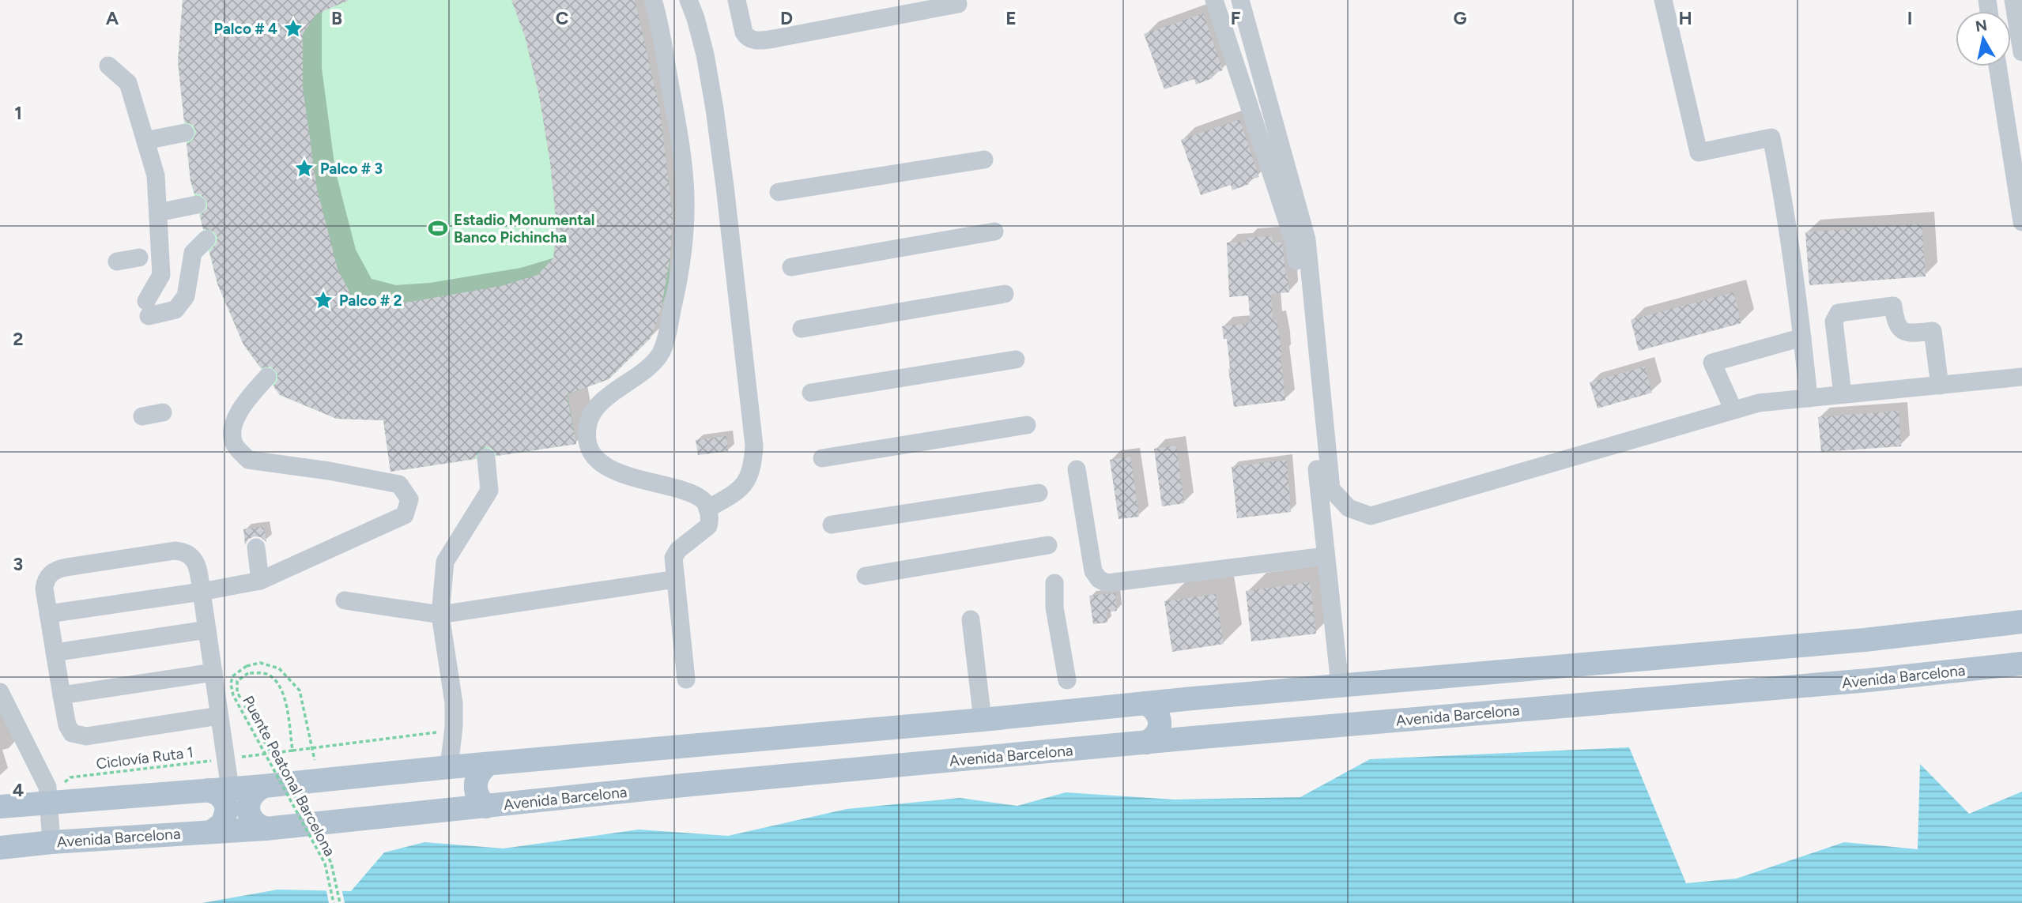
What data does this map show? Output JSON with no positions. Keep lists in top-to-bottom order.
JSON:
{
  "streets": {
    "main road": ["Avenida Barcelona"],
    "path": ["Ciclovía Ruta 1", "Puente Peatonal Barcelona"]
  },
  "crossings": [
    ["Ciclovía Ruta 1", "Puente Peatonal Barcelona"]
  ],
  "places": {
    "place": ["Palco # 4", "Palco # 3", "Palco # 2"],
    "sports": ["Estadio Monumental Banco Pichincha"]
  },
  "north": "top",
  "grid": {
    "columns": [
      "A",
      "B",
      "C",
      "D",
      "E",
      "F",
      "G",
      "H",
      "I"
    ],
    "rows": [
      "1",
      "2",
      "3",
      "4"
    ]
  }
}
